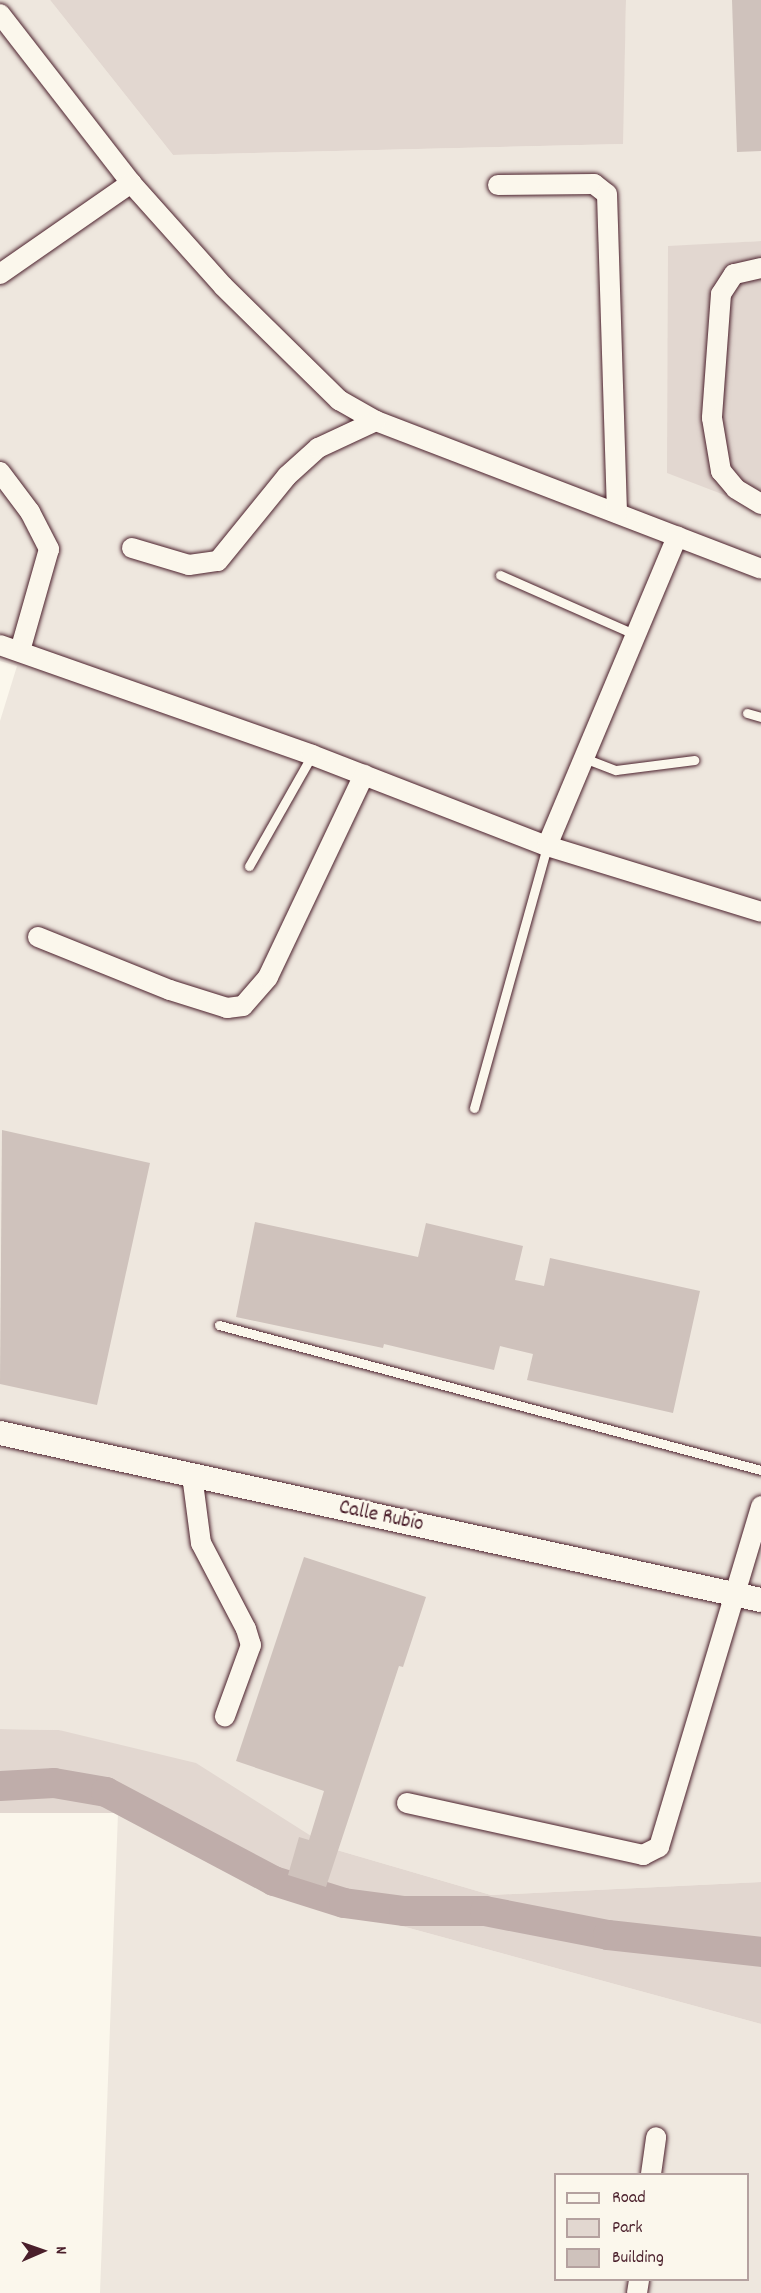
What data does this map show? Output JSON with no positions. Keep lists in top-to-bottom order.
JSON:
{
  "streets": {
    "street": ["Calle Rubio"]
  },
  "legend": ["Road", "Park", "Building"],
  "north": "right"
}
